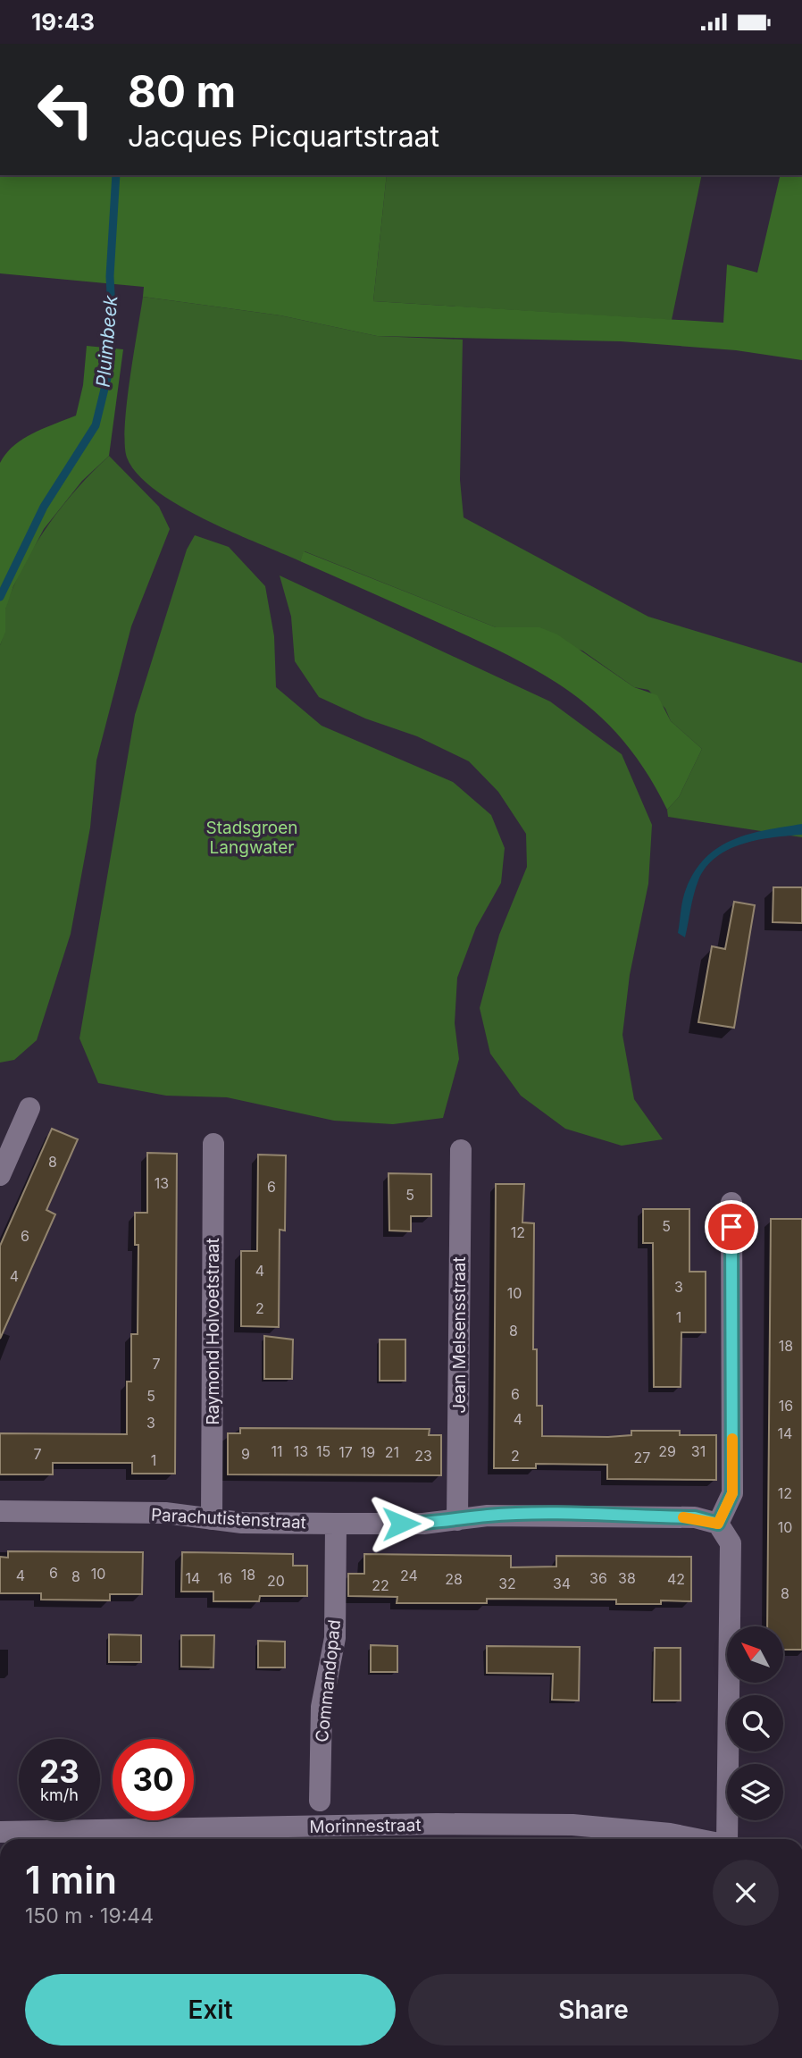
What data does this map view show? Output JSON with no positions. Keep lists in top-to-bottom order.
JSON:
{
  "streets": {
    "street": [
      "Raymond Holvoetstraat",
      "Jean Melsensstraat",
      "Parachutistenstraat",
      "Commandopad",
      "Morinnestraat"
    ]
  },
  "crossings": [
    ["Raymond Holvoetstraat", "Parachutistenstraat"],
    ["Jean Melsensstraat", "Parachutistenstraat"],
    ["Parachutistenstraat", "Commandopad"]
  ],
  "water": ["Pluimbeek"],
  "parks": ["Stadsgroen Langwater"],
  "house_numbers": [
    "8",
    "13",
    "6",
    "5",
    "5",
    "12",
    "6",
    "4",
    "4",
    "3",
    "10",
    "2",
    "1",
    "8",
    "18",
    "7",
    "6",
    "5",
    "16",
    "4",
    "3",
    "14",
    "11",
    "13",
    "15",
    "29",
    "31",
    "17",
    "19",
    "21",
    "7",
    "9",
    "23",
    "2",
    "27",
    "1",
    "12",
    "10",
    "6",
    "10",
    "18",
    "4",
    "24",
    "8",
    "14",
    "16",
    "36",
    "38",
    "28",
    "42",
    "20",
    "32",
    "34",
    "22",
    "8"
  ],
  "north": "top left",
  "page": {
    "status": "19:43",
    "turn": ["80 m", "Jacques Picquartstraat"],
    "speed": "23 km/h",
    "limit": "30",
    "heading": ["1 min", "150 m · 19:44"],
    "buttons": ["Exit", "Share"]
  }
}
